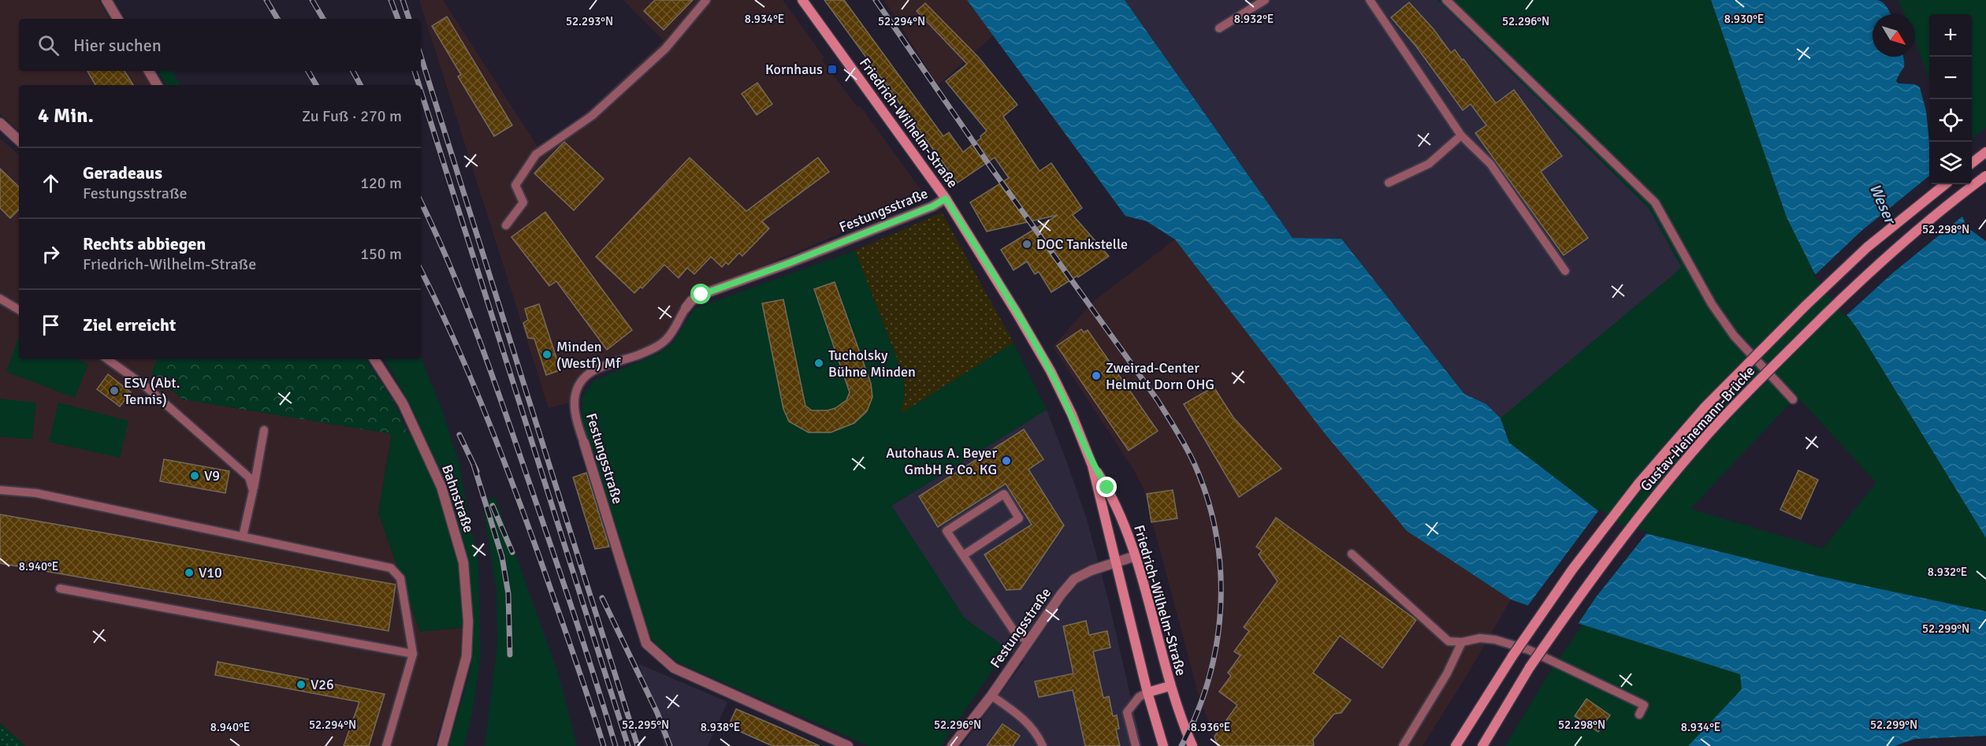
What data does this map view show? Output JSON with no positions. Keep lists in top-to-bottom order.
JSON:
{
  "streets": {
    "main road": ["Friedrich-Wilhelm-Straße", "Gustav-Heinemann-Brücke"],
    "street": ["Festungsstraße", "Bahnstraße"]
  },
  "crossings": [
    ["Friedrich-Wilhelm-Straße", "Festungsstraße"]
  ],
  "water": ["Weser"],
  "places": {
    "transit": ["Kornhaus"],
    "other": [
      "DOC Tankstelle",
      "Minden (Westf) Mf",
      "Tucholsky Bühne Minden",
      "Zweirad-Center Helmut Dorn OHG",
      "ESV (Abt. Tennis)",
      "Autohaus A. Beyer GmbH & Co. KG",
      "V9",
      "V10",
      "V26"
    ]
  },
  "north": "bottom right",
  "page": {
    "map_buttons": ["+", "−"],
    "search": "Hier suchen",
    "heading": ["4 Min.", "Zu Fuß · 270 m"],
    "list": [
      ["Geradeaus", "Festungsstraße", "120 m"],
      ["Rechts abbiegen", "Friedrich-Wilhelm-Straße", "150 m"],
      "Ziel erreicht"
    ]
  },
  "coordinates": [
    "8.934°E",
    "8.932°E",
    "8.930°E",
    "52.293°N",
    "52.294°N",
    "52.296°N",
    "52.298°N",
    "8.940°E",
    "52.299°N",
    "52.295°N",
    "8.938°E",
    "8.936°E"
  ]
}
